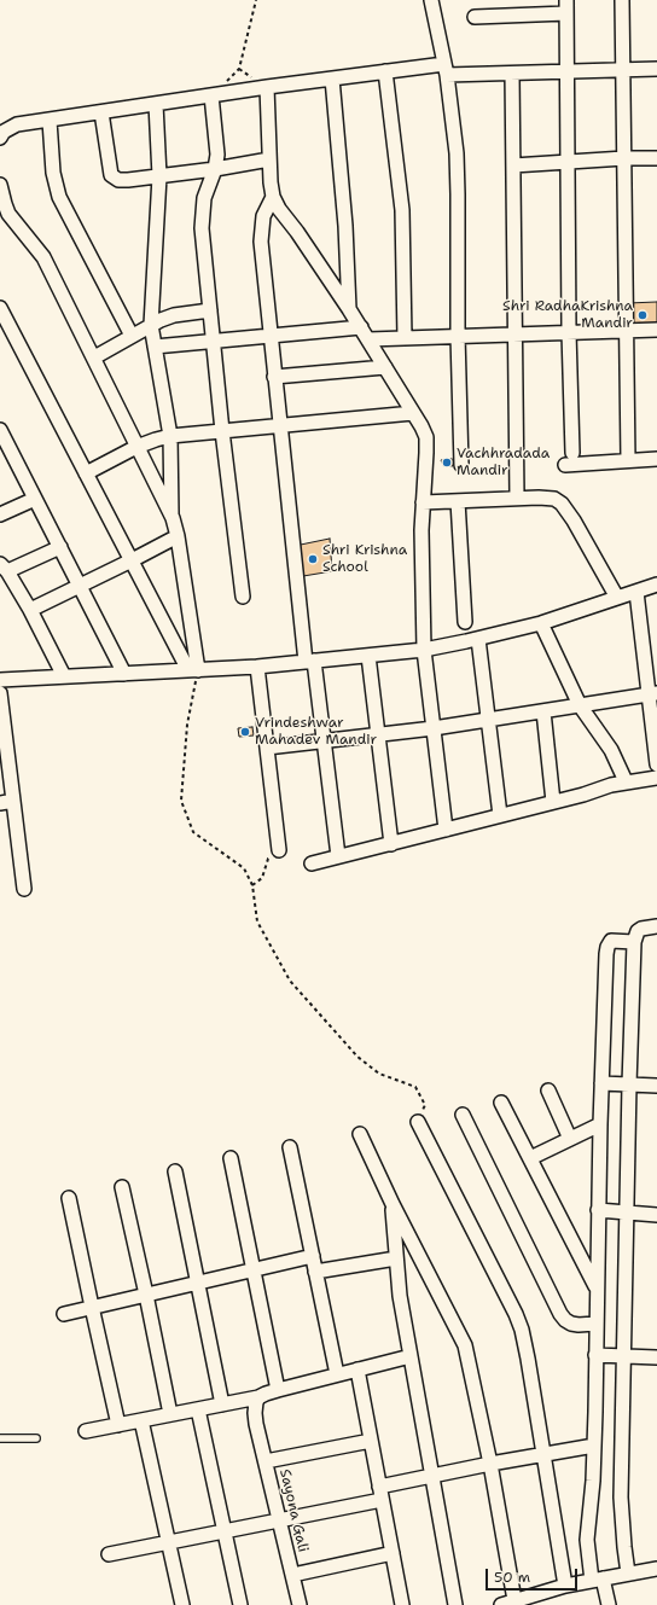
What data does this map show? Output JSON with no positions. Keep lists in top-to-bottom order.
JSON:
{
  "streets": {
    "street": ["Sayona Gali"]
  },
  "places": [
    "Shri RadhaKrishna Mandir",
    "Vachhradada Mandir",
    "Shri Krishna School",
    "Vrindeshwar Mahadev Mandir"
  ],
  "scale_bar": "50 m"
}
